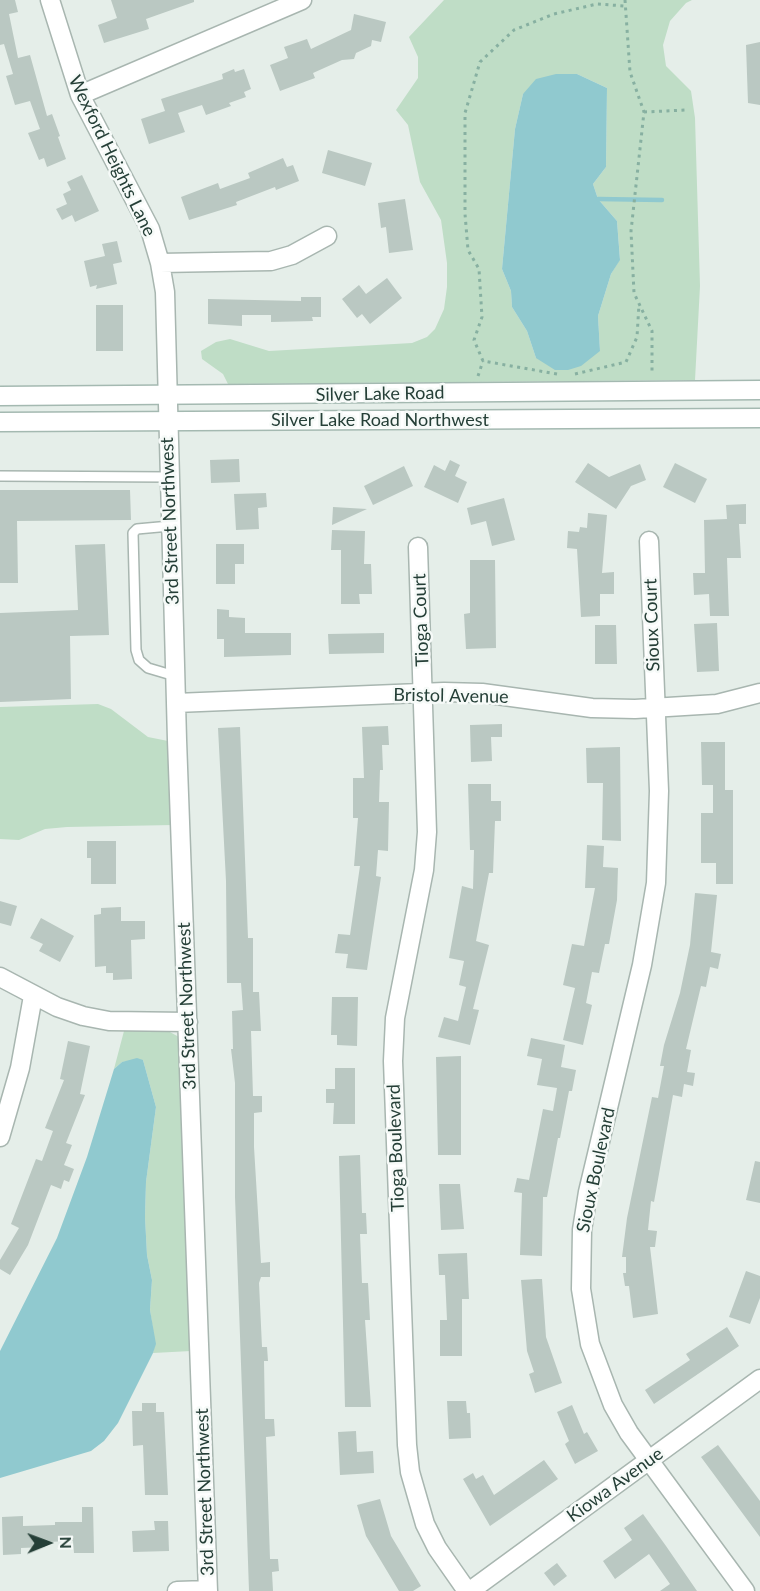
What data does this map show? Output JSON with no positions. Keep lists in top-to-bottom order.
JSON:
{
  "streets": {
    "street": [
      "Wexford Heights Lane",
      "Silver Lake Road",
      "Silver Lake Road Northwest",
      "3rd Street Northwest",
      "Tioga Court",
      "Sioux Court",
      "Bristol Avenue",
      "Tioga Boulevard",
      "Sioux Boulevard",
      "Kiowa Avenue"
    ]
  },
  "crossings": [
    ["Wexford Heights Lane", "Silver Lake Road"],
    ["Wexford Heights Lane", "Silver Lake Road Northwest"],
    ["Wexford Heights Lane", "3rd Street Northwest"],
    ["Silver Lake Road Northwest", "3rd Street Northwest"],
    ["3rd Street Northwest", "Bristol Avenue"],
    ["Tioga Court", "Bristol Avenue"],
    ["Tioga Court", "Tioga Boulevard"],
    ["Sioux Court", "Bristol Avenue"],
    ["Sioux Court", "Sioux Boulevard"],
    ["Bristol Avenue", "Tioga Boulevard"],
    ["Bristol Avenue", "Sioux Boulevard"],
    ["Tioga Boulevard", "Kiowa Avenue"],
    ["Sioux Boulevard", "Kiowa Avenue"]
  ],
  "north": "right"
}
